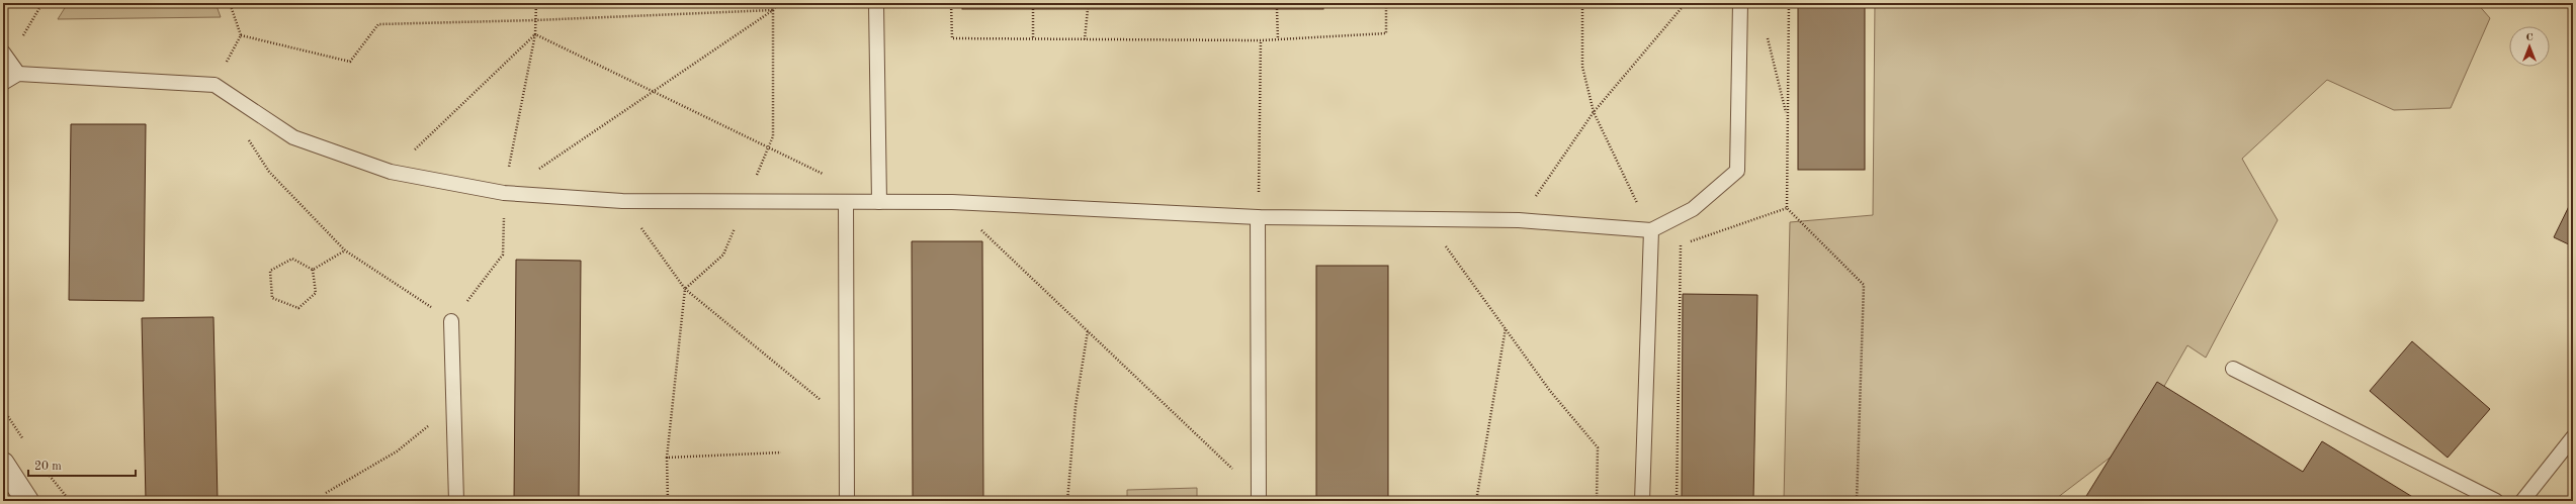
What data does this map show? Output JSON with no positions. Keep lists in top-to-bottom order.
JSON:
{
  "scale_bar": "20 m",
  "north": "top"
}
